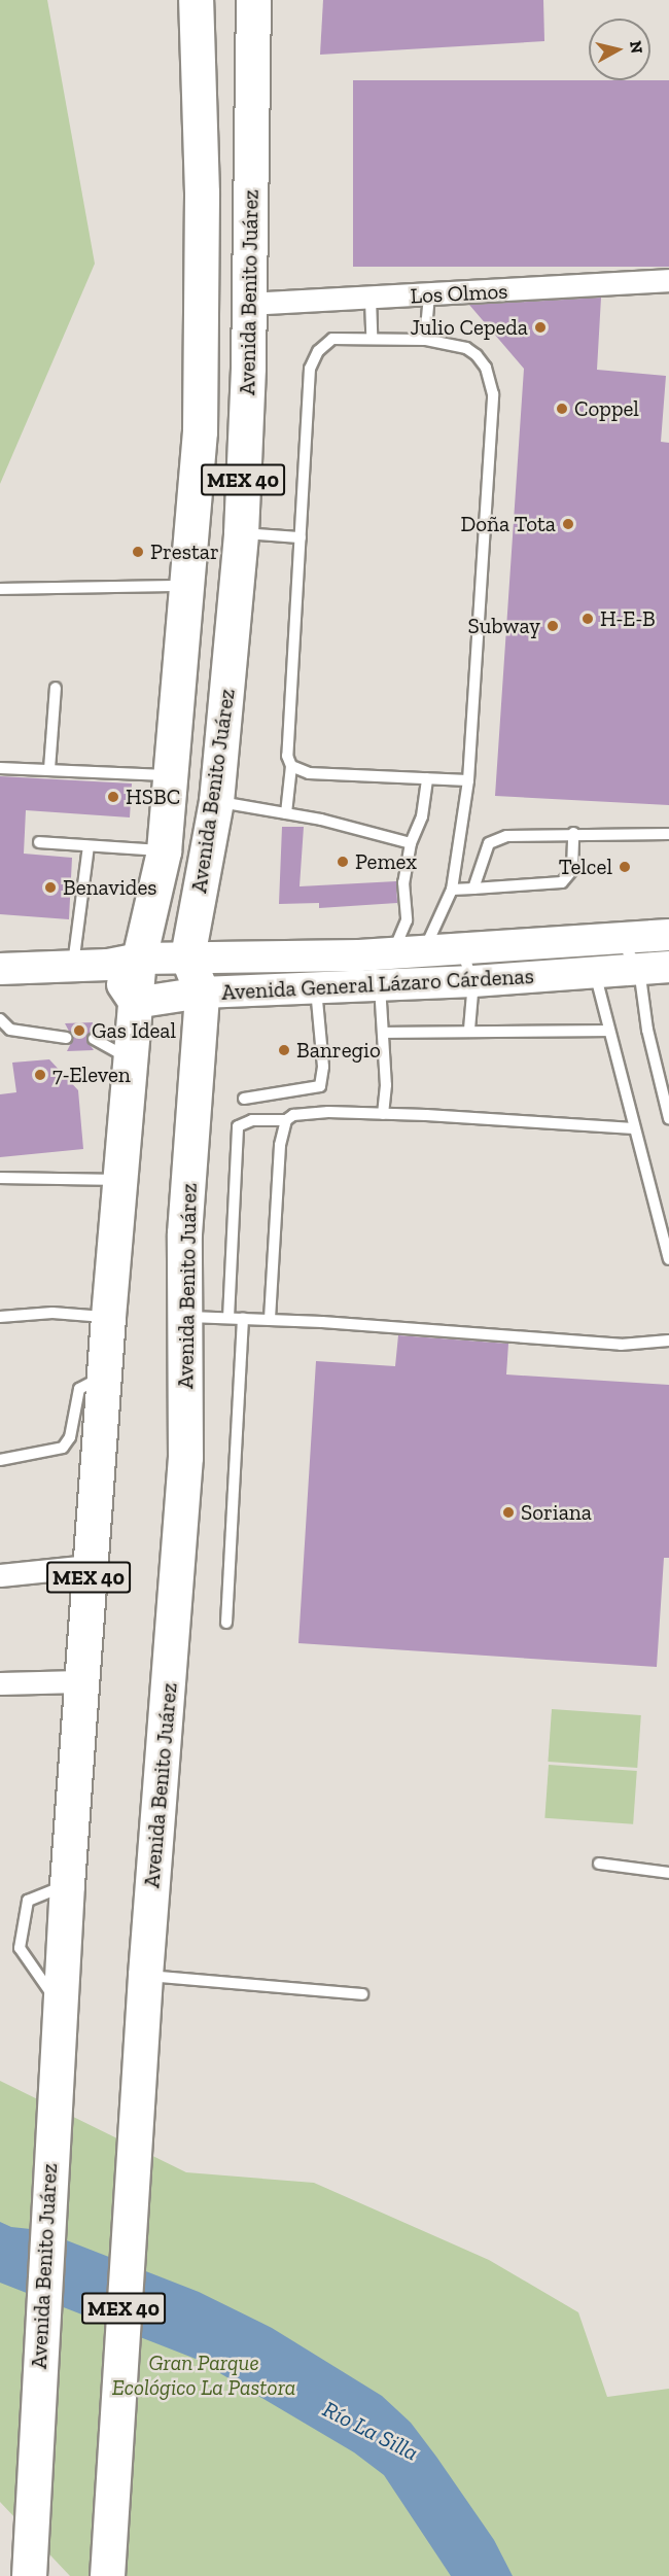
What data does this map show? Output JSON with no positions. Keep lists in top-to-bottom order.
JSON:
{
  "streets": {
    "main road": ["Avenida Benito Juárez", "MEX 40"],
    "street": ["Los Olmos", "Avenida General Lázaro Cárdenas"]
  },
  "crossings": [
    ["Avenida Benito Juárez", "Los Olmos"],
    ["Avenida Benito Juárez", "Avenida General Lázaro Cárdenas"]
  ],
  "water": ["Río La Silla"],
  "parks": ["Gran Parque Ecológico La Pastora"],
  "places": [
    "Julio Cepeda",
    "Coppel",
    "Doña Tota",
    "Prestar",
    "H-E-B",
    "Subway",
    "HSBC",
    "Pemex",
    "Telcel",
    "Benavides",
    "Gas Ideal",
    "Banregio",
    "7-Eleven",
    "Soriana"
  ],
  "north": "right"
}
